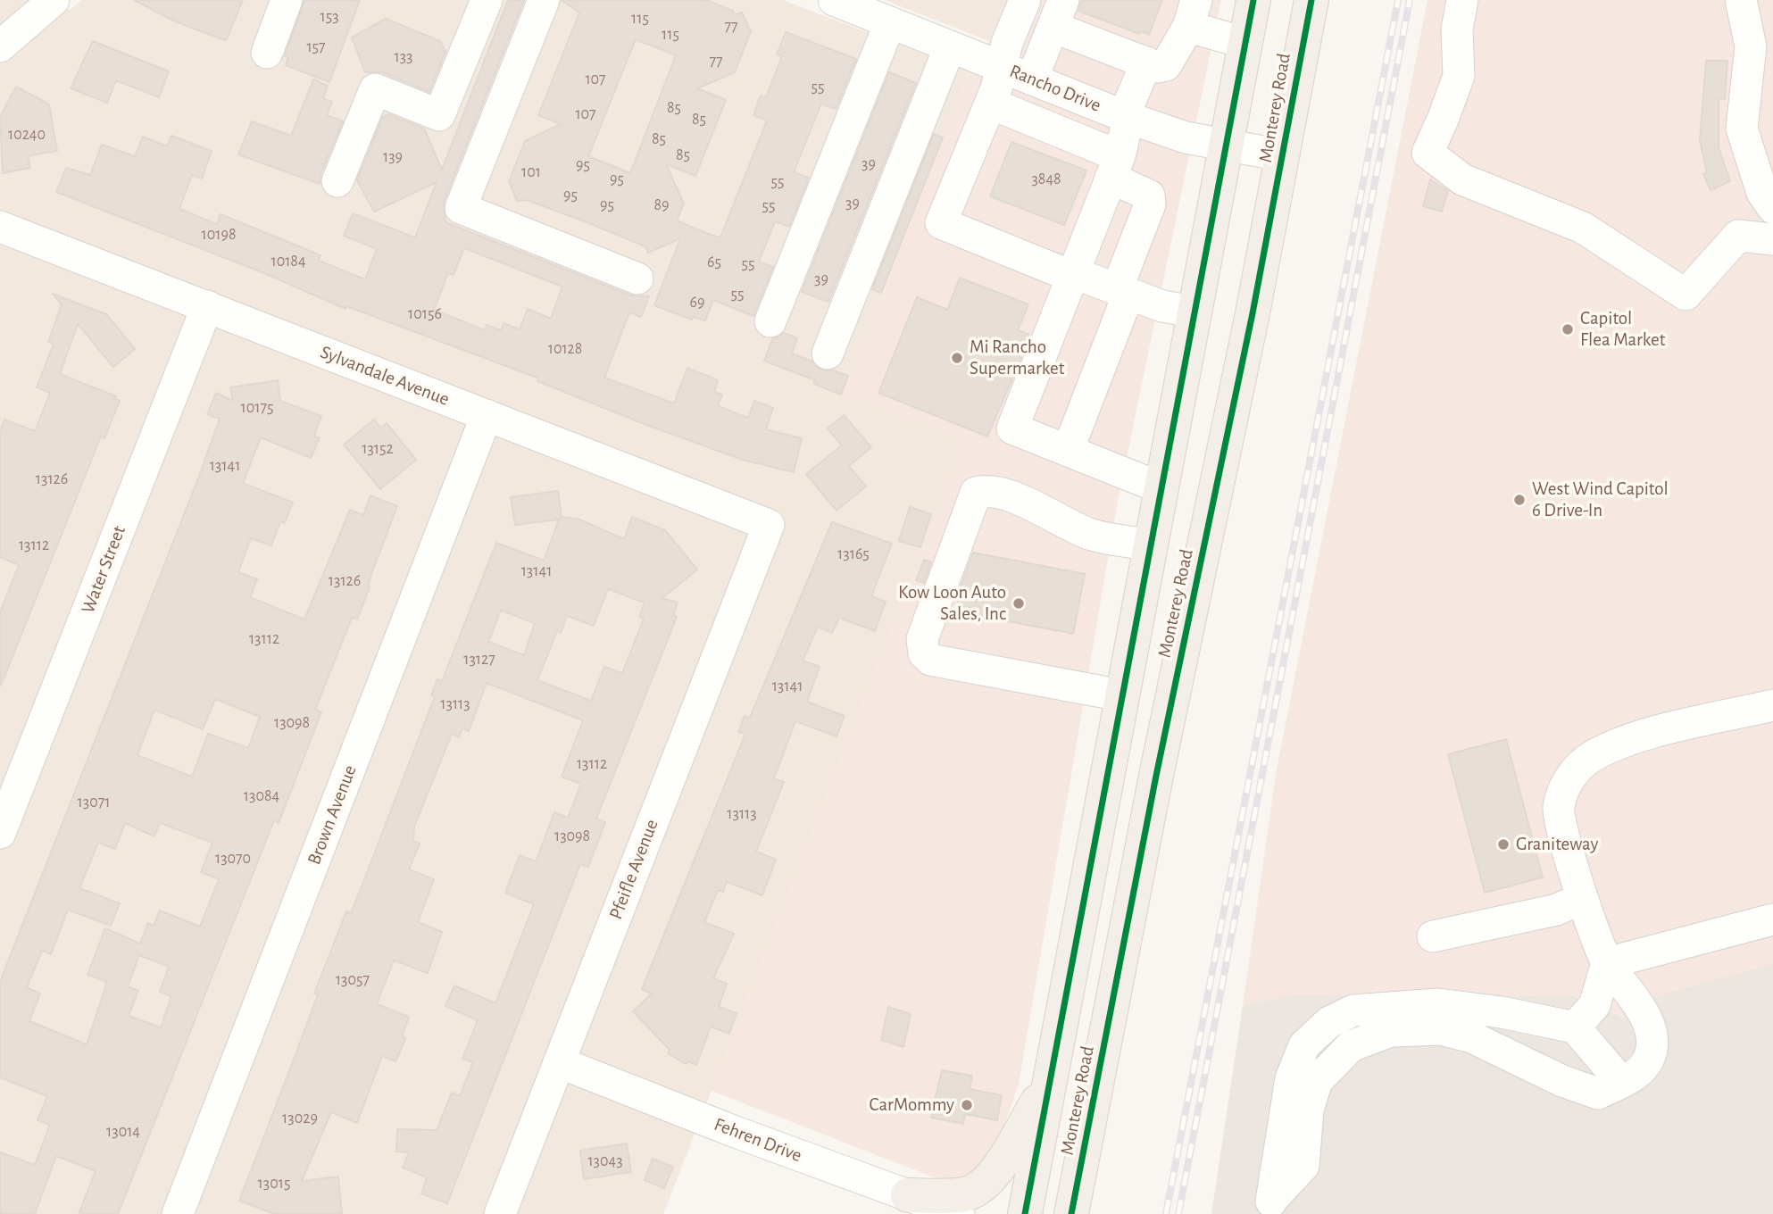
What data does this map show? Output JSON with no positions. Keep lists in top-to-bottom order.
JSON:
{
  "streets": {
    "main road": ["Monterey Road"],
    "street": [
      "Rancho Drive",
      "Sylvandale Avenue",
      "Water Street",
      "Brown Avenue",
      "Pfeifle Avenue",
      "Fehren Drive"
    ]
  },
  "crossings": [
    ["Rancho Drive", "Monterey Road"],
    ["Sylvandale Avenue", "Water Street"],
    ["Sylvandale Avenue", "Brown Avenue"],
    ["Sylvandale Avenue", "Pfeifle Avenue"],
    ["Pfeifle Avenue", "Fehren Drive"]
  ],
  "places": [
    "Capitol Flea Market",
    "Mi Rancho Supermarket",
    "West Wind Capitol 6 Drive-In",
    "Kow Loon Auto Sales, Inc",
    "Graniteway",
    "CarMommy"
  ],
  "house_numbers": [
    "153",
    "115",
    "77",
    "115",
    "157",
    "133",
    "77",
    "107",
    "55",
    "85",
    "107",
    "85",
    "10240",
    "85",
    "85",
    "139",
    "39",
    "95",
    "101",
    "95",
    "3848",
    "55",
    "95",
    "39",
    "95",
    "89",
    "55",
    "10198",
    "10184",
    "65",
    "55",
    "39",
    "55",
    "69",
    "10156",
    "10128",
    "10175",
    "13152",
    "13141",
    "13126",
    "13112",
    "13165",
    "13141",
    "13126",
    "13112",
    "13127",
    "13141",
    "13113",
    "13098",
    "13112",
    "13084",
    "13071",
    "13113",
    "13098",
    "13070",
    "13057",
    "13029",
    "13014",
    "13043",
    "13015"
  ]
}
